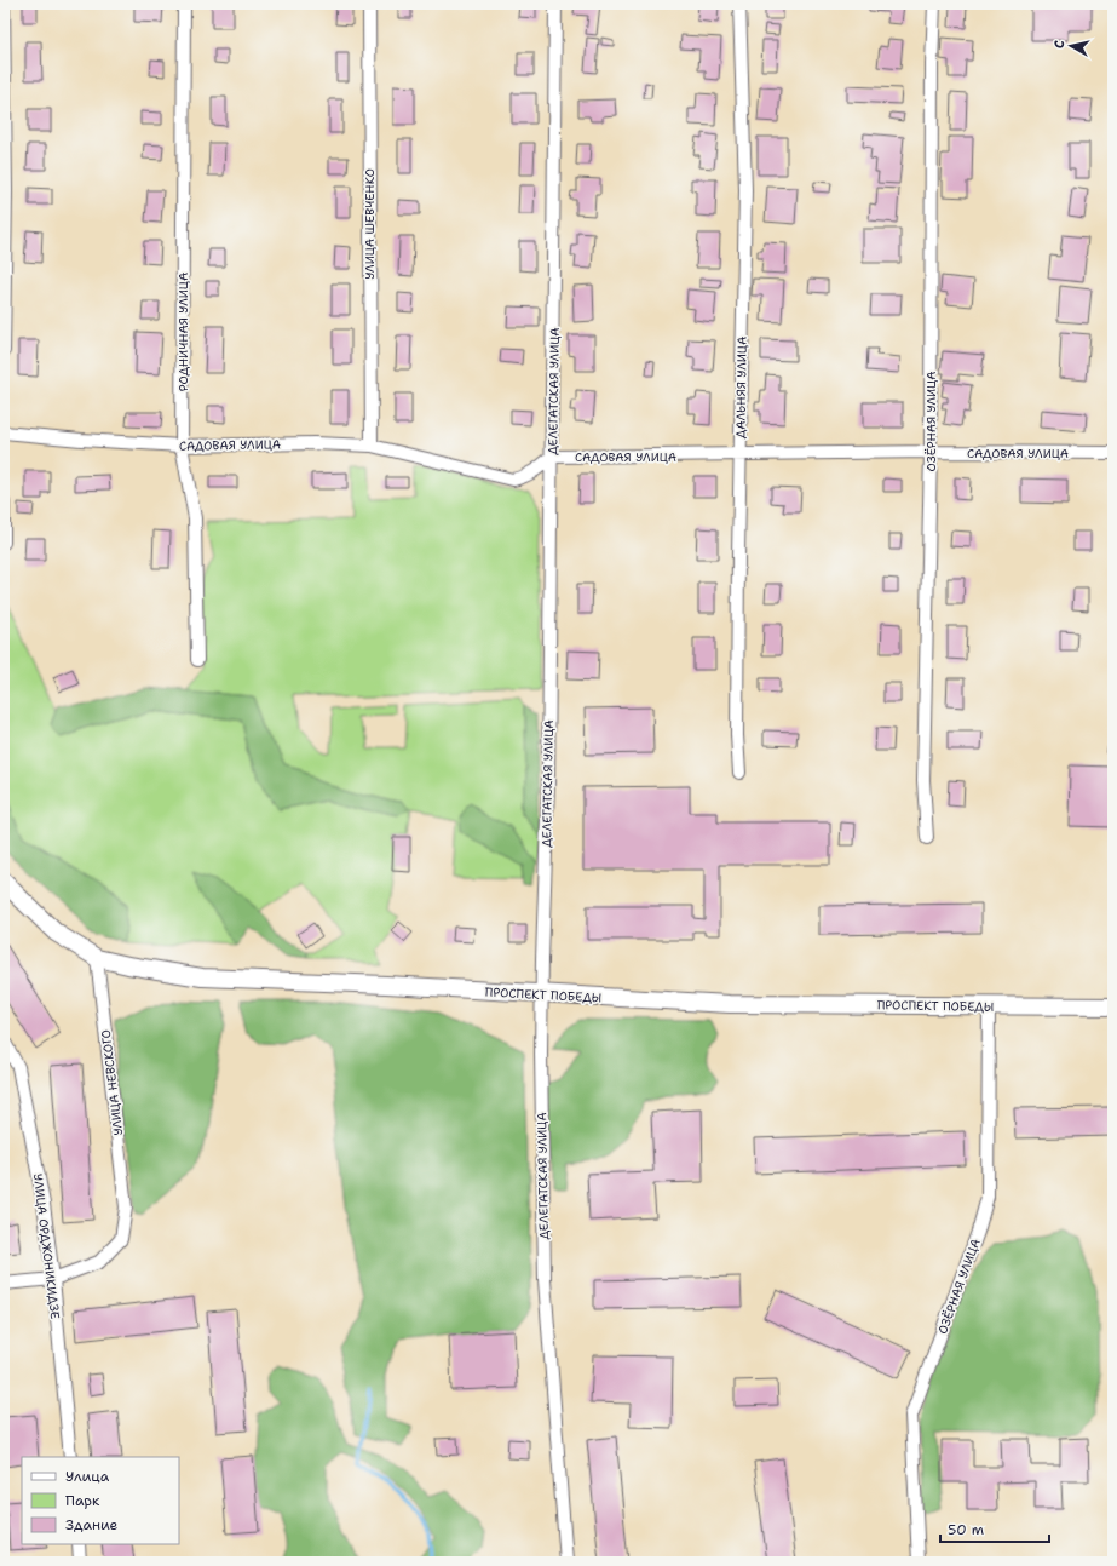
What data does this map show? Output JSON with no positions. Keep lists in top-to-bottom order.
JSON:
{
  "streets": {
    "street": [
      "УЛИЦА ШЕВЧЕНКО",
      "РОДНИЧНАЯ УЛИЦА",
      "ДАЛЬНЯЯ УЛИЦА",
      "ДЕЛЕГАТСКАЯ УЛИЦА",
      "ОЗЁРНАЯ УЛИЦА",
      "САДОВАЯ УЛИЦА",
      "ПРОСПЕКТ ПОБЕДЫ",
      "УЛИЦА НЕВСКОГО",
      "УЛИЦА ОРДЖОНИКИДЗЕ"
    ]
  },
  "crossings": [
    ["УЛИЦА ШЕВЧЕНКО", "САДОВАЯ УЛИЦА"],
    ["РОДНИЧНАЯ УЛИЦА", "САДОВАЯ УЛИЦА"],
    ["ДАЛЬНЯЯ УЛИЦА", "САДОВАЯ УЛИЦА"],
    ["ДЕЛЕГАТСКАЯ УЛИЦА", "САДОВАЯ УЛИЦА"],
    ["ДЕЛЕГАТСКАЯ УЛИЦА", "ПРОСПЕКТ ПОБЕДЫ"],
    ["ОЗЁРНАЯ УЛИЦА", "САДОВАЯ УЛИЦА"],
    ["ОЗЁРНАЯ УЛИЦА", "ПРОСПЕКТ ПОБЕДЫ"],
    ["ПРОСПЕКТ ПОБЕДЫ", "УЛИЦА НЕВСКОГО"],
    ["УЛИЦА НЕВСКОГО", "УЛИЦА ОРДЖОНИКИДЗЕ"]
  ],
  "legend": ["Улица", "Парк", "Здание"],
  "scale_bar": "50 m",
  "north": "left"
}
